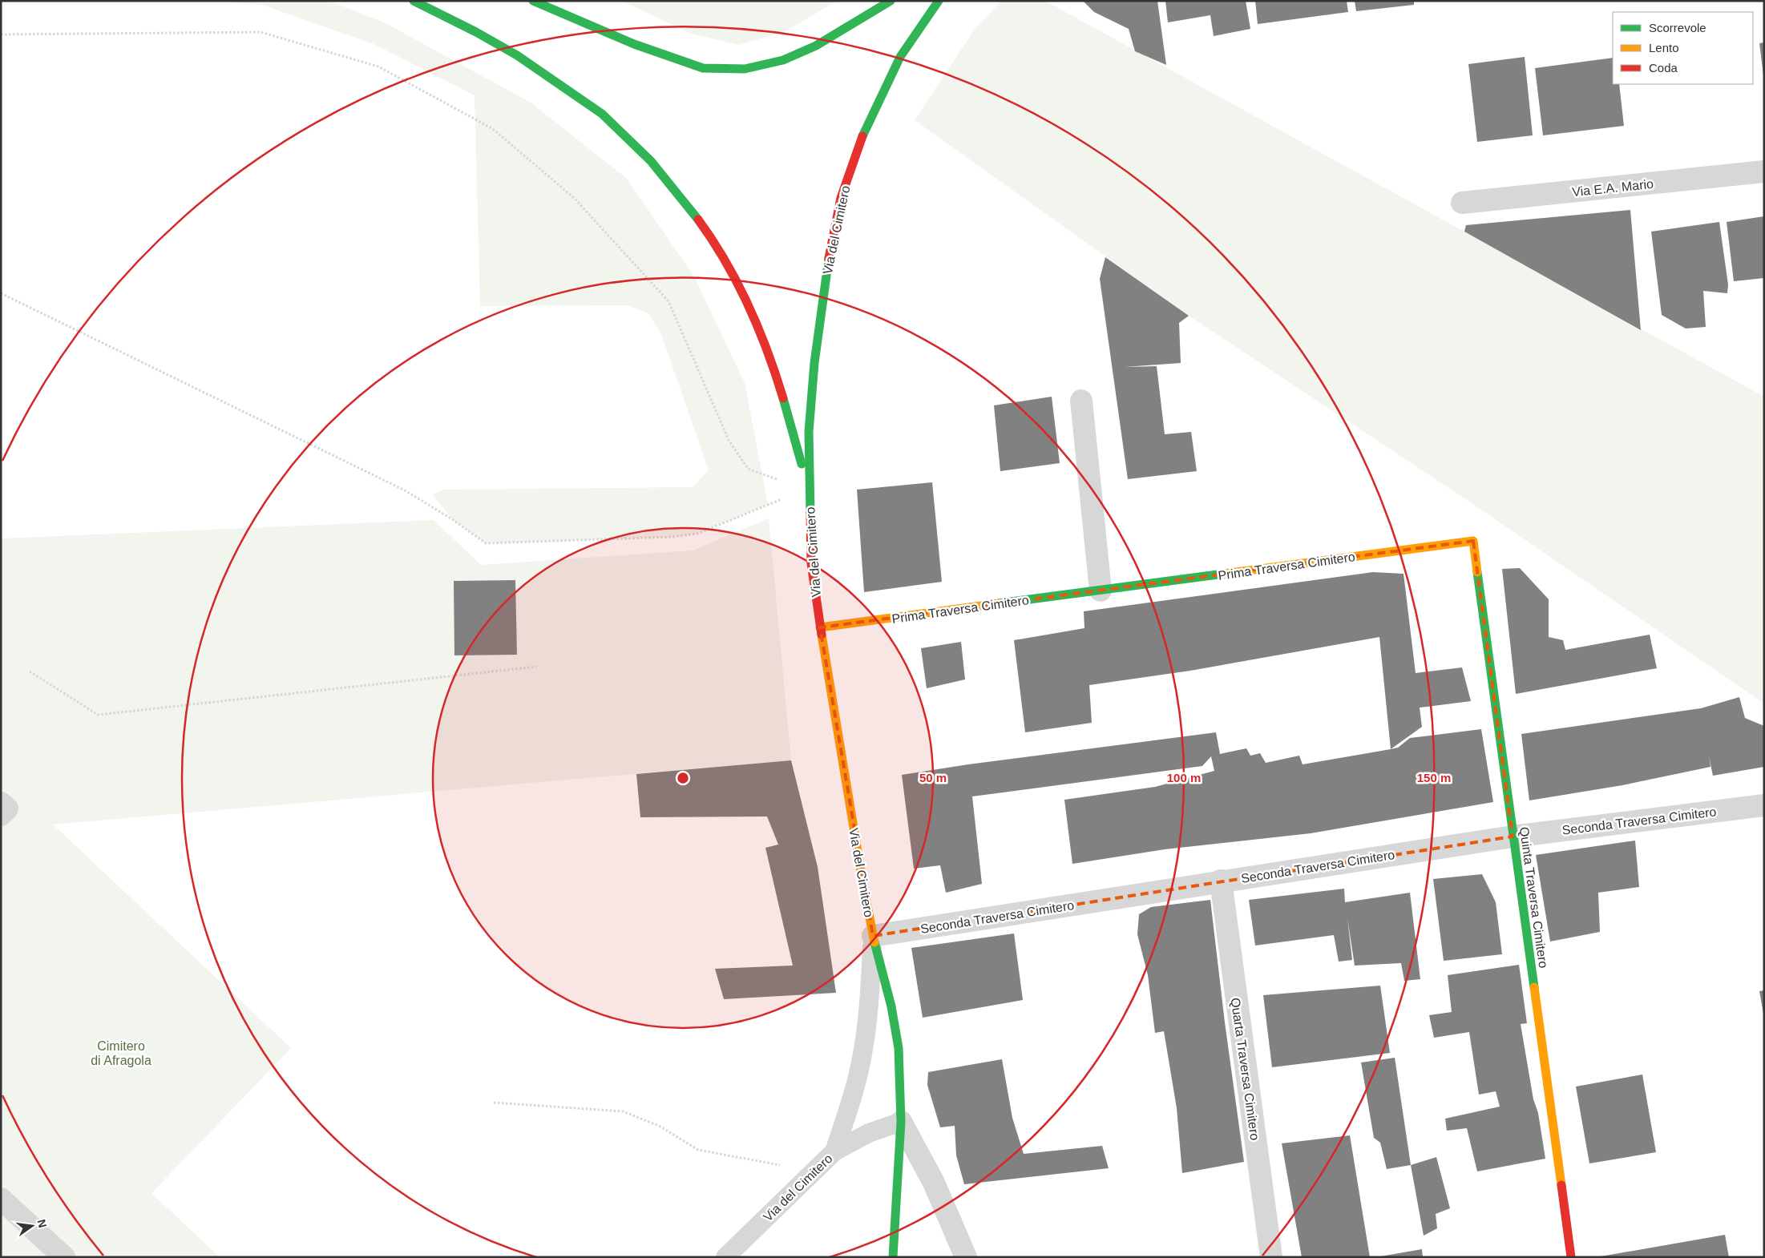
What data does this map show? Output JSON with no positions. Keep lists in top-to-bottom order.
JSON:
{
  "streets": {
    "main road": ["Via del Cimitero", "Prima Traversa Cimitero", "Quinta Traversa Cimitero"],
    "street": ["Via E.A. Mario", "Seconda Traversa Cimitero", "Quarta Traversa Cimitero"]
  },
  "crossings": [
    ["Via del Cimitero", "Prima Traversa Cimitero"],
    ["Via del Cimitero", "Seconda Traversa Cimitero"],
    ["Prima Traversa Cimitero", "Quinta Traversa Cimitero"],
    ["Seconda Traversa Cimitero", "Quinta Traversa Cimitero"],
    ["Seconda Traversa Cimitero", "Quarta Traversa Cimitero"]
  ],
  "parks": ["Cimitero di Afragola"],
  "legend": ["Scorrevole", "Lento", "Coda"],
  "north": "right",
  "rings": ["50 m", "100 m", "150 m"]
}
